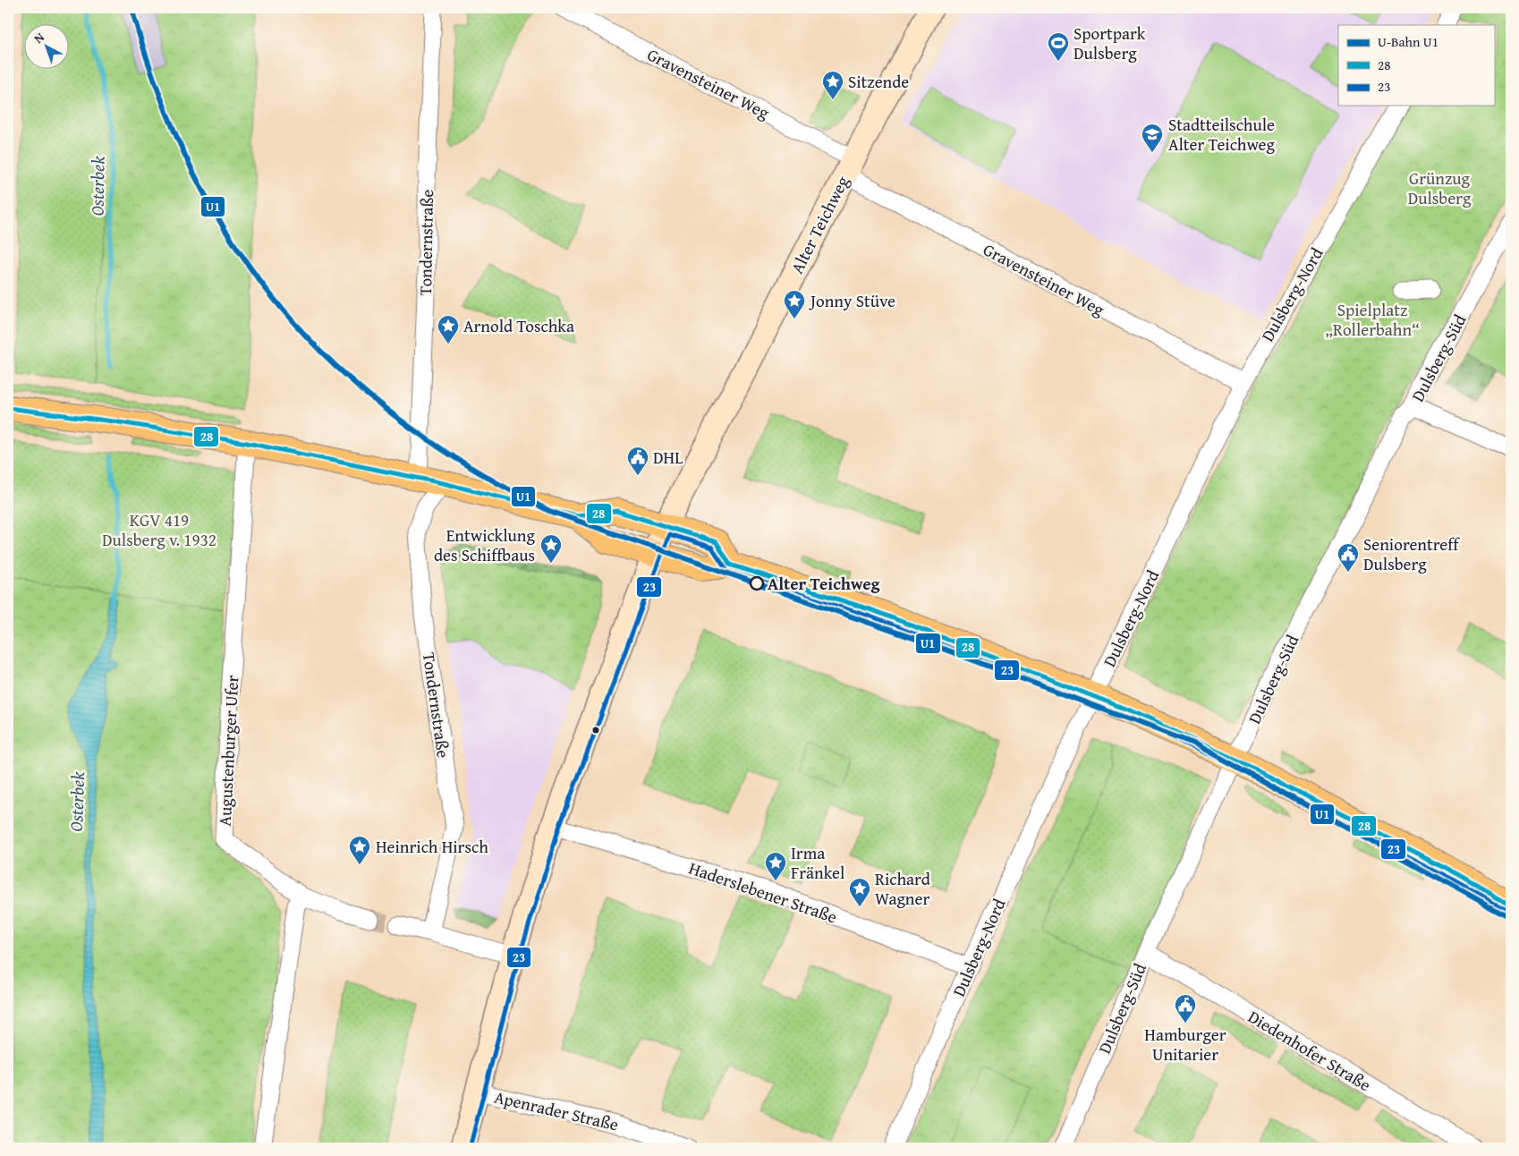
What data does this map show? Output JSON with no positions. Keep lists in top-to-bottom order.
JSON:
{
  "streets": {
    "street": [
      "Gravensteiner Weg",
      "Alter Teichweg",
      "Tondernstraße",
      "Dulsberg-Nord",
      "Dulsberg-Süd",
      "Augustenburger Ufer",
      "Haderslebener Straße",
      "Diedenhofer Straße",
      "Apenrader Straße"
    ]
  },
  "crossings": [
    ["Gravensteiner Weg", "Alter Teichweg"],
    ["Gravensteiner Weg", "Dulsberg-Nord"],
    ["Alter Teichweg", "Haderslebener Straße"],
    ["Alter Teichweg", "Apenrader Straße"],
    ["Dulsberg-Nord", "Haderslebener Straße"],
    ["Dulsberg-Süd", "Diedenhofer Straße"]
  ],
  "water": ["Osterbek"],
  "parks": ["Grünzug Dulsberg", "Spielplatz „Rollerbahn“", "KGV 419 Dulsberg v. 1932"],
  "places": {
    "sports": ["Sportpark Dulsberg"],
    "place": [
      "Sitzende",
      "Jonny Stüve",
      "Arnold Toschka",
      "Entwicklung des Schiffbaus",
      "Heinrich Hirsch",
      "Irma Fränkel",
      "Richard Wagner"
    ],
    "school or university": ["Stadtteilschule Alter Teichweg"],
    "public building": ["DHL", "Seniorentreff Dulsberg", "Hamburger Unitarier"],
    "other": ["Alter Teichweg"]
  },
  "lines": ["metro line U1", "transit line 28", "transit line 23"],
  "legend": ["U-Bahn U1", "28", "23"],
  "north": "top left"
}
